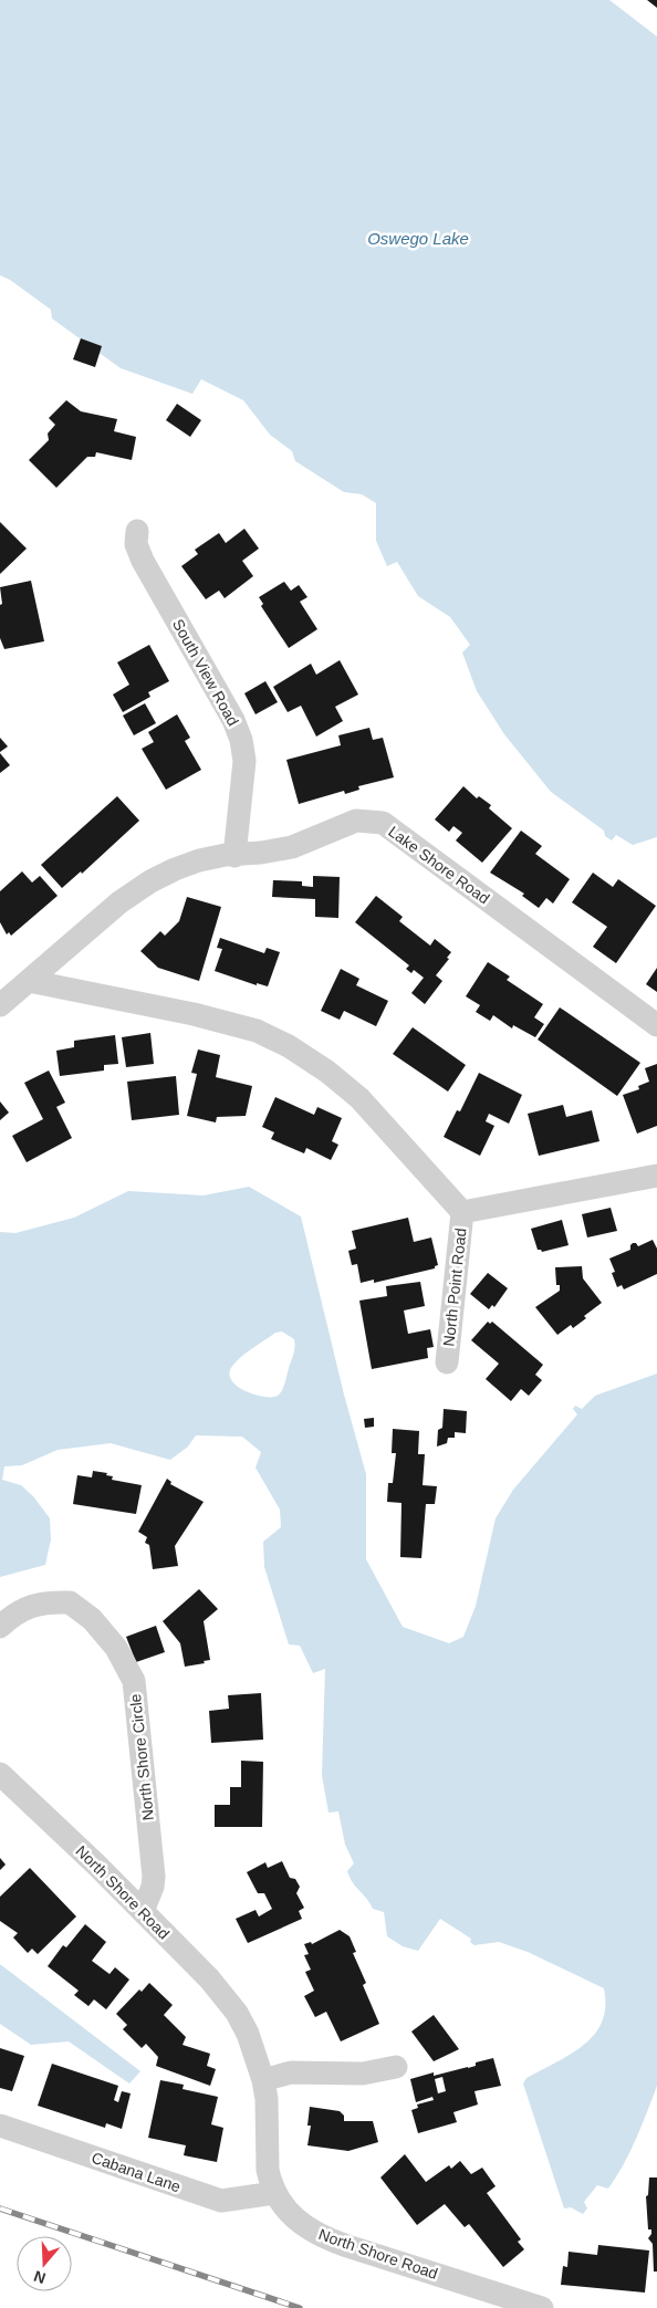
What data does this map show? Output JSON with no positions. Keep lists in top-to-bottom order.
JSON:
{
  "streets": {
    "street": [
      "South View Road",
      "Lake Shore Road",
      "North Point Road",
      "North Shore Circle",
      "North Shore Road",
      "Cabana Lane"
    ]
  },
  "crossings": [
    ["South View Road", "Lake Shore Road"],
    ["North Shore Circle", "North Shore Road"],
    ["North Shore Road", "Cabana Lane"]
  ],
  "water": ["Oswego Lake"],
  "north": "bottom"
}
